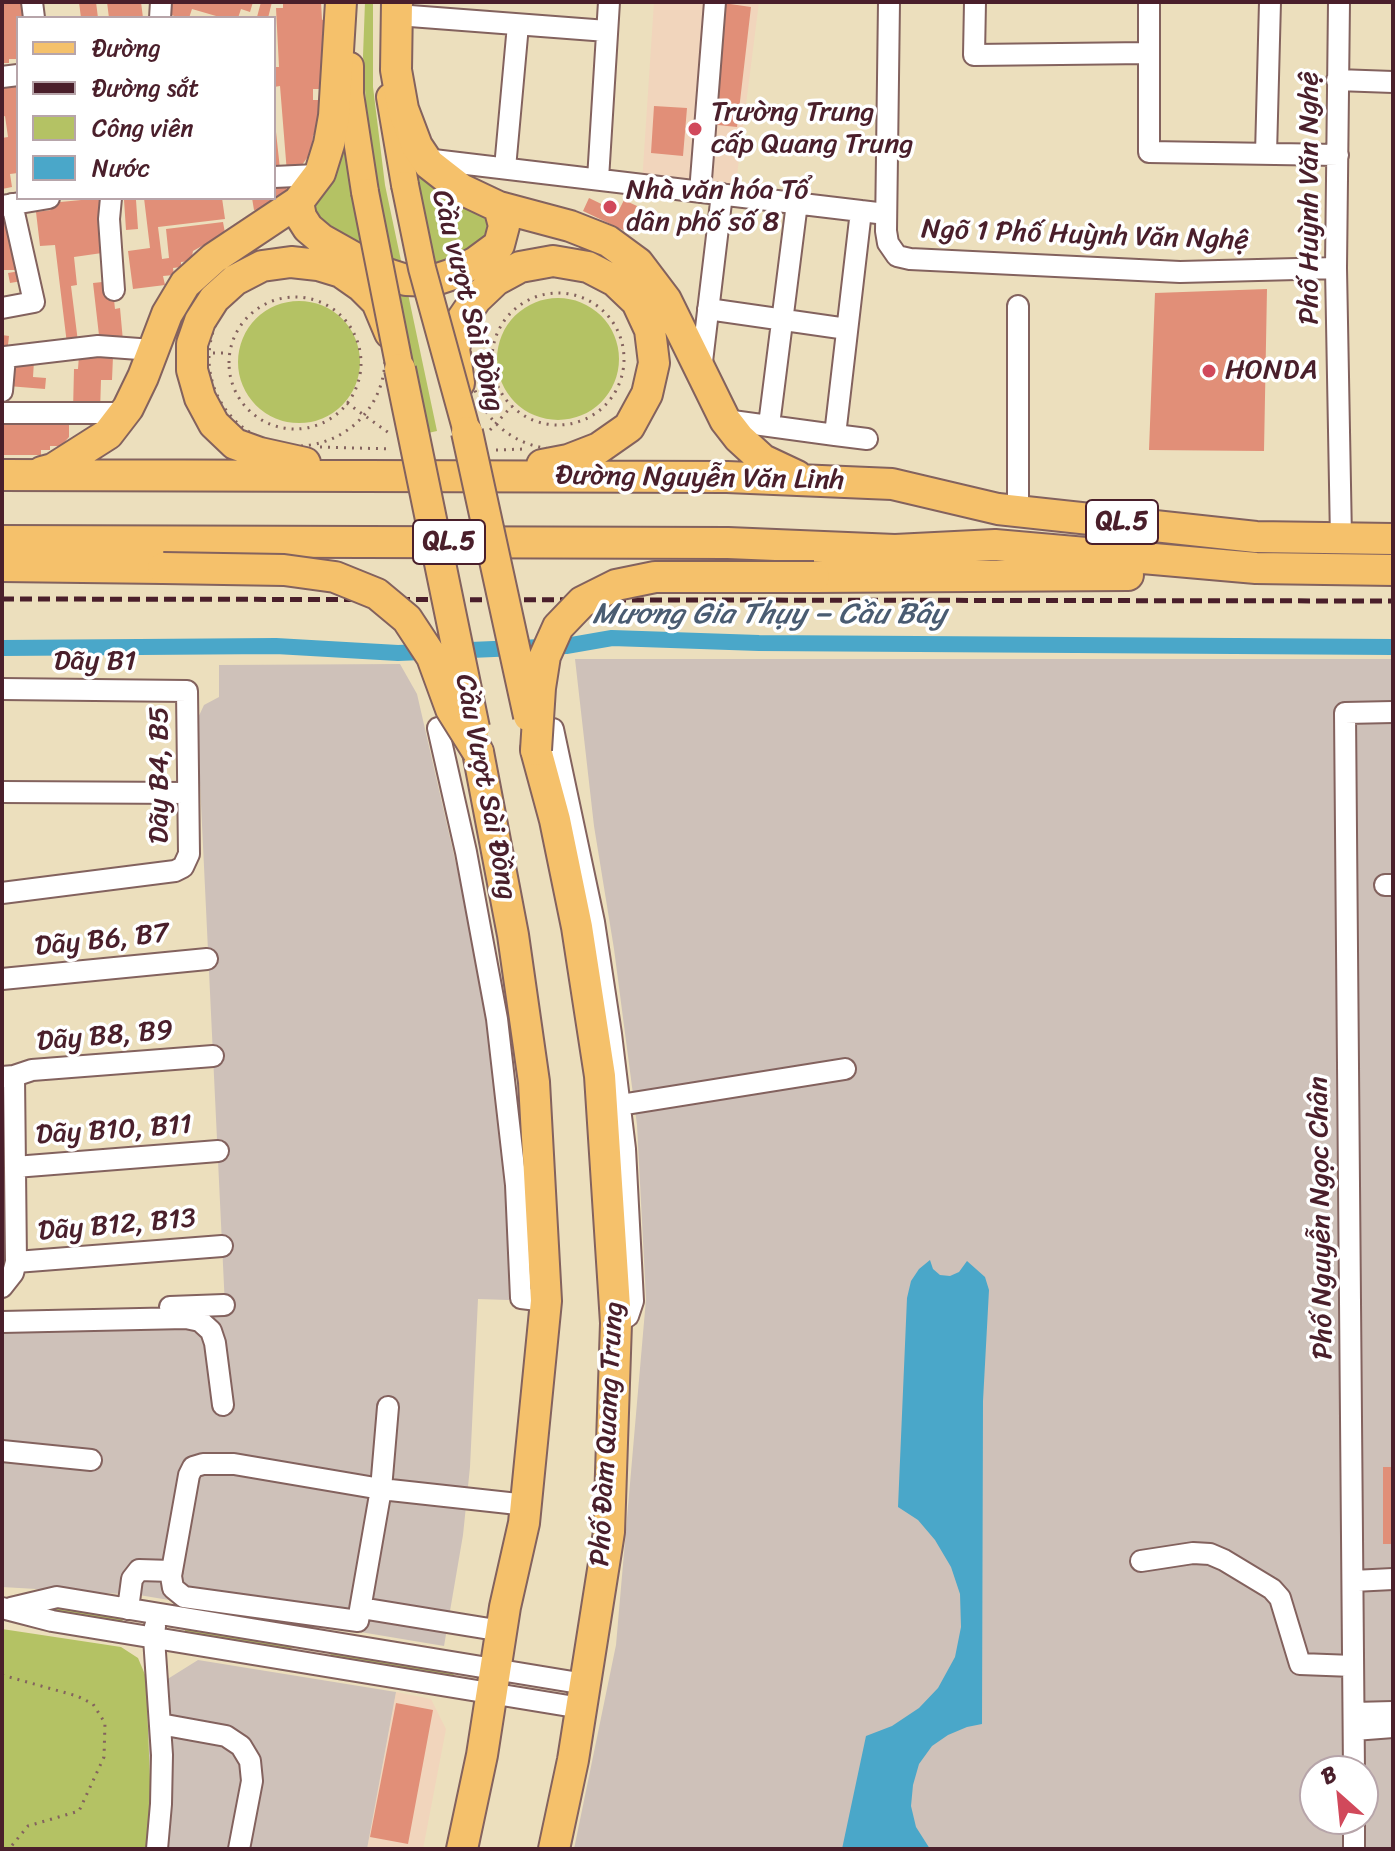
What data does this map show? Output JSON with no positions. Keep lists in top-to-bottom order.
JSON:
{
  "streets": {
    "highway": [
      "Đường Nguyễn Văn Linh",
      "QL.5",
      "Cầu Vượt Sài Đồng",
      "Phố Đàm Quang Trung"
    ],
    "main road": ["Cầu vượt Sài Đồng"],
    "street": [
      "Phố Huỳnh Văn Nghệ",
      "Ngõ 1 Phố Huỳnh Văn Nghệ",
      "Dãy B1",
      "Dãy B4, B5",
      "Dãy B6, B7",
      "Dãy B8, B9",
      "Dãy B10, B11",
      "Phố Nguyễn Ngọc Chân",
      "Dãy B12, B13"
    ]
  },
  "crossings": [
    ["Phố Huỳnh Văn Nghệ", "Ngõ 1 Phố Huỳnh Văn Nghệ"],
    ["Phố Huỳnh Văn Nghệ", "Đường Nguyễn Văn Linh"],
    ["Cầu vượt Sài Đồng", "Cầu Vượt Sài Đồng"],
    ["Đường Nguyễn Văn Linh", "Cầu Vượt Sài Đồng"],
    ["Dãy B1", "Dãy B4, B5"],
    ["Cầu Vượt Sài Đồng", "Phố Đàm Quang Trung"]
  ],
  "water": ["Mương Gia Thụy – Cầu Bây"],
  "places": ["Trường Trung cấp Quang Trung", "Nhà văn hóa Tổ dân phố số 8", "HONDA"],
  "legend": [
    "Đường",
    "Đường sắt",
    "Công viên",
    "Nước"
  ],
  "north": "top left"
}
